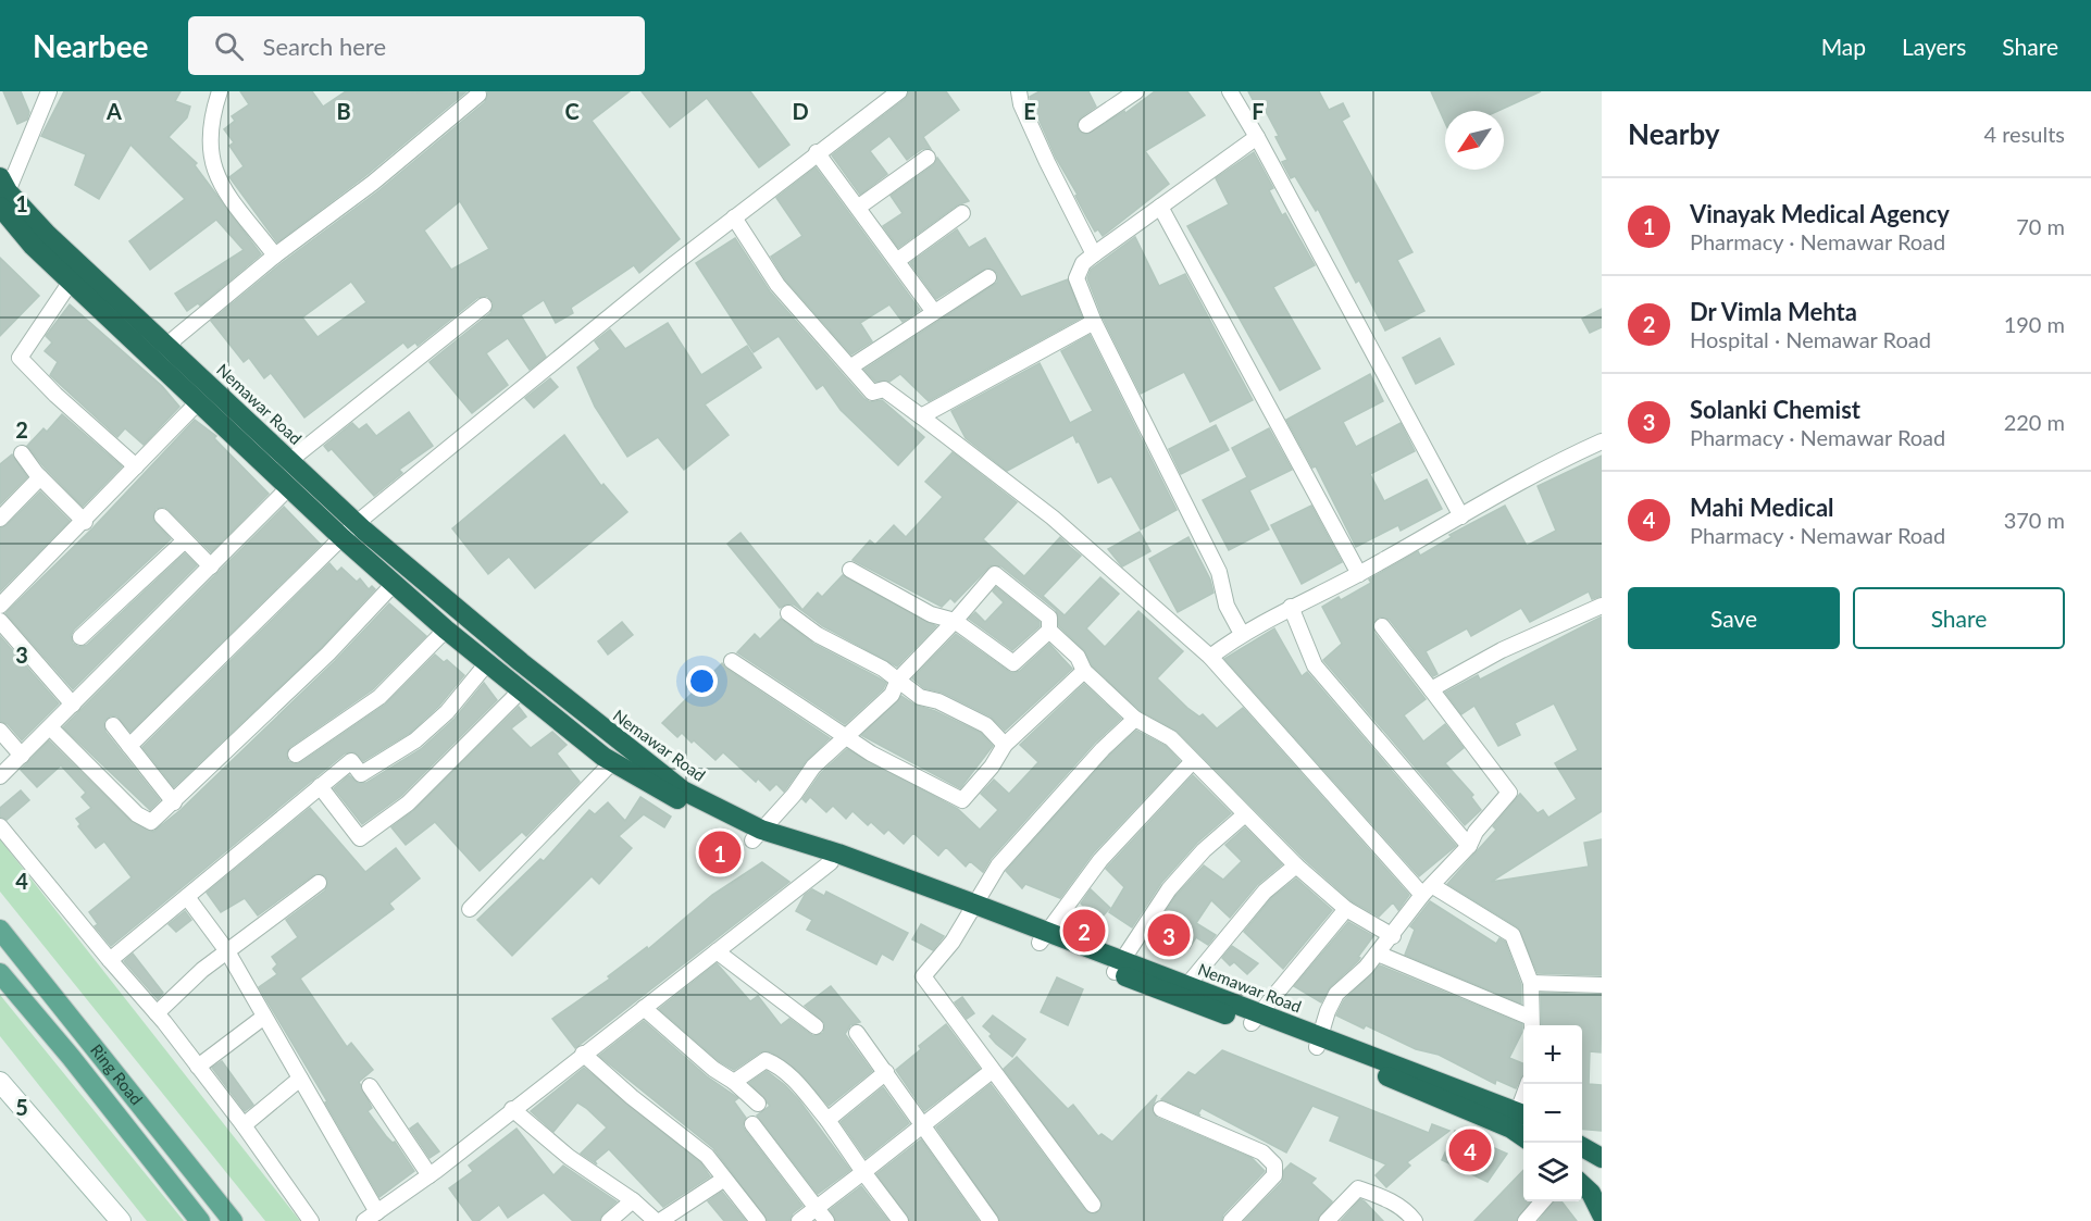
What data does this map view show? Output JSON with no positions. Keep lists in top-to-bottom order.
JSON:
{
  "streets": {
    "highway": ["Nemawar Road"],
    "main road": ["Ring Road"]
  },
  "north": "bottom left",
  "page": {
    "header": "Nearbee",
    "search": "Search here",
    "nav": ["Map", "Layers", "Share"],
    "heading": ["Nearby", "4 results"],
    "list": [
      {
        "mark": "1",
        "name": "Vinayak Medical Agency",
        "note": "Pharmacy · Nemawar Road",
        "value": "70 m"
      },
      {
        "mark": "2",
        "name": "Dr Vimla Mehta",
        "note": "Hospital · Nemawar Road",
        "value": "190 m"
      },
      {
        "mark": "3",
        "name": "Solanki Chemist",
        "note": "Pharmacy · Nemawar Road",
        "value": "220 m"
      },
      {
        "mark": "4",
        "name": "Mahi Medical",
        "note": "Pharmacy · Nemawar Road",
        "value": "370 m"
      }
    ],
    "buttons": ["Save", "Share"],
    "pins": [
      "1",
      "2",
      "3",
      "4"
    ],
    "map_buttons": ["+", "−"]
  },
  "grid": {
    "columns": [
      "A",
      "B",
      "C",
      "D",
      "E",
      "F"
    ],
    "rows": [
      "1",
      "2",
      "3",
      "4",
      "5"
    ]
  }
}
